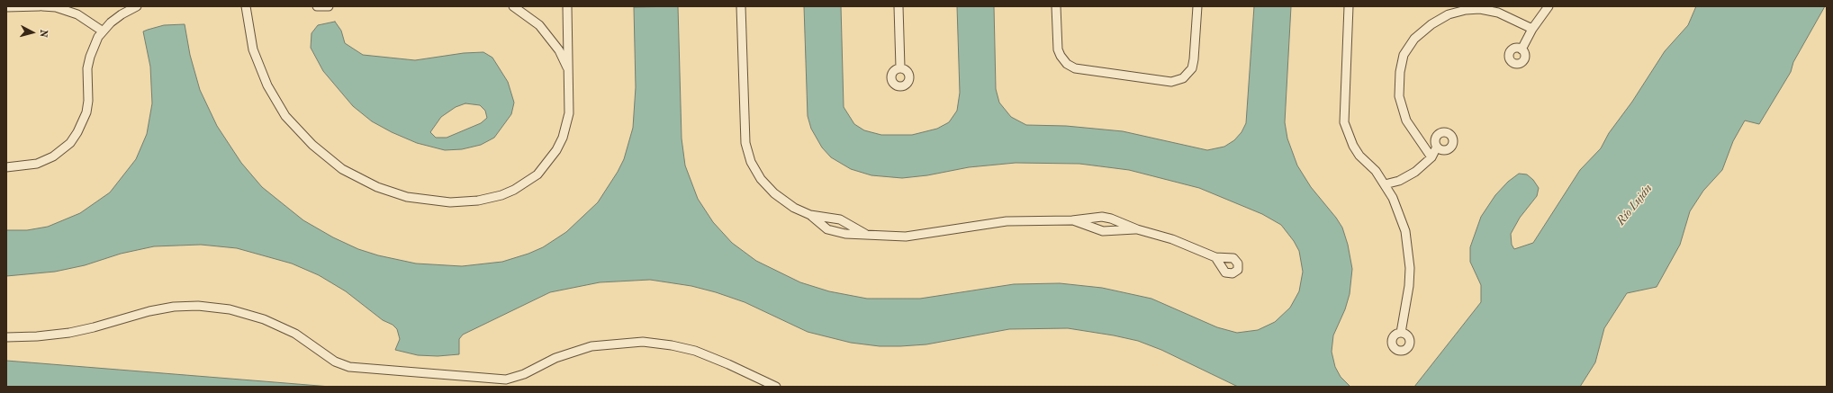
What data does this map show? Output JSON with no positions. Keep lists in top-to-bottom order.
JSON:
{
  "water": ["Río Luján"],
  "north": "right"
}
